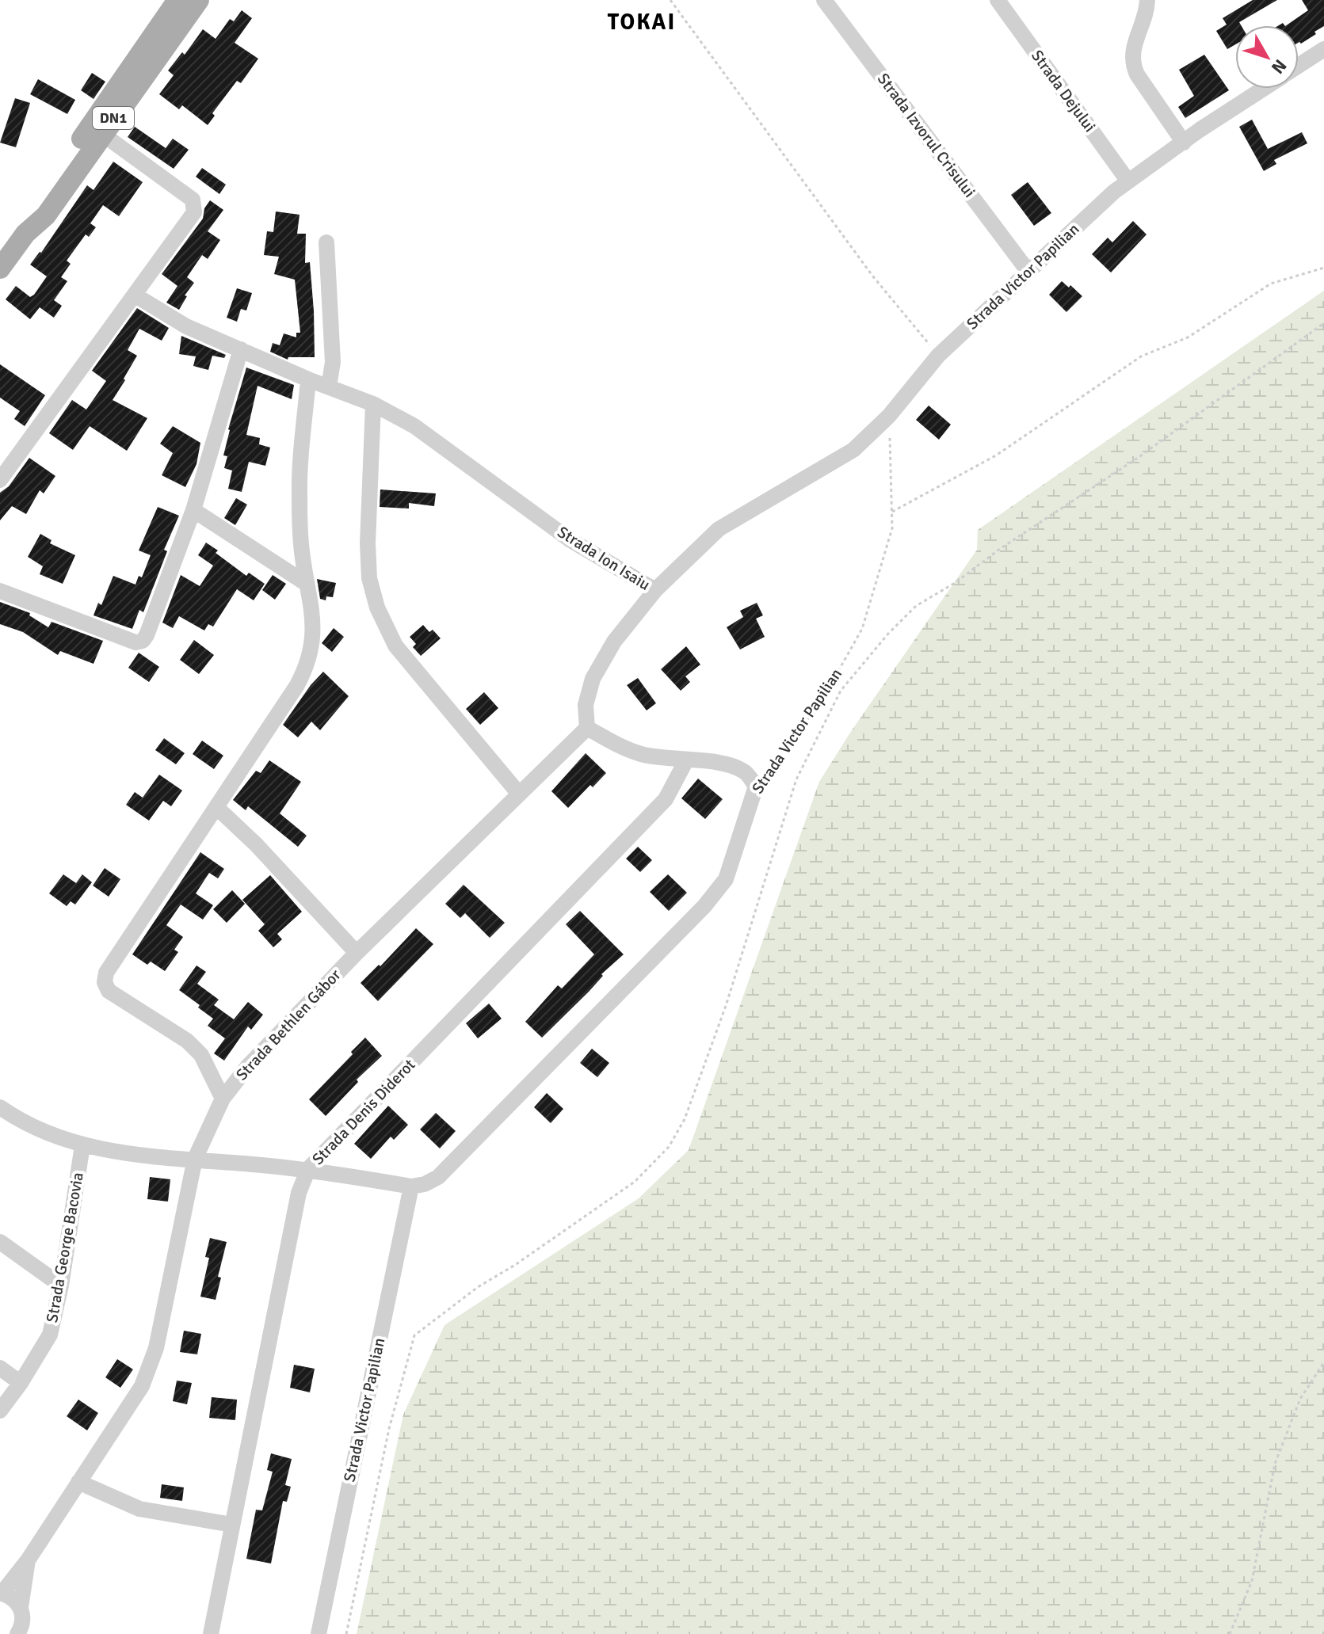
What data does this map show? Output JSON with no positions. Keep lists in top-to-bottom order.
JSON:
{
  "streets": {
    "main road": ["DN1"],
    "street": [
      "Strada Dejului",
      "Strada Izvorul Crisului",
      "Strada Victor Papilian",
      "Strada Ion Isaiu",
      "Strada Bethlen Gábor",
      "Strada Denis Diderot",
      "Strada George Bacovia"
    ]
  },
  "crossings": [
    ["Strada Dejului", "Strada Victor Papilian"],
    ["Strada Izvorul Crisului", "Strada Victor Papilian"],
    ["Strada Victor Papilian", "Strada Ion Isaiu"]
  ],
  "districts": ["TOKAI"],
  "north": "bottom right"
}
